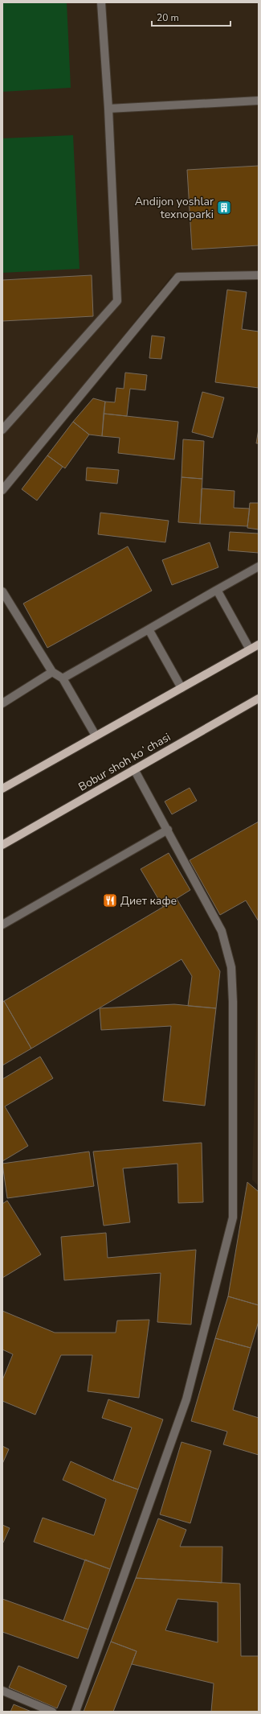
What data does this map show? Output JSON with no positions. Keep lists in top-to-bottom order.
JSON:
{
  "streets": {
    "main road": ["Bobur shoh koʻchasi"]
  },
  "places": {
    "building": ["Andijon yoshlar texnoparki"],
    "restaurant": ["Диет кафе"]
  },
  "scale_bar": "20 m"
}
